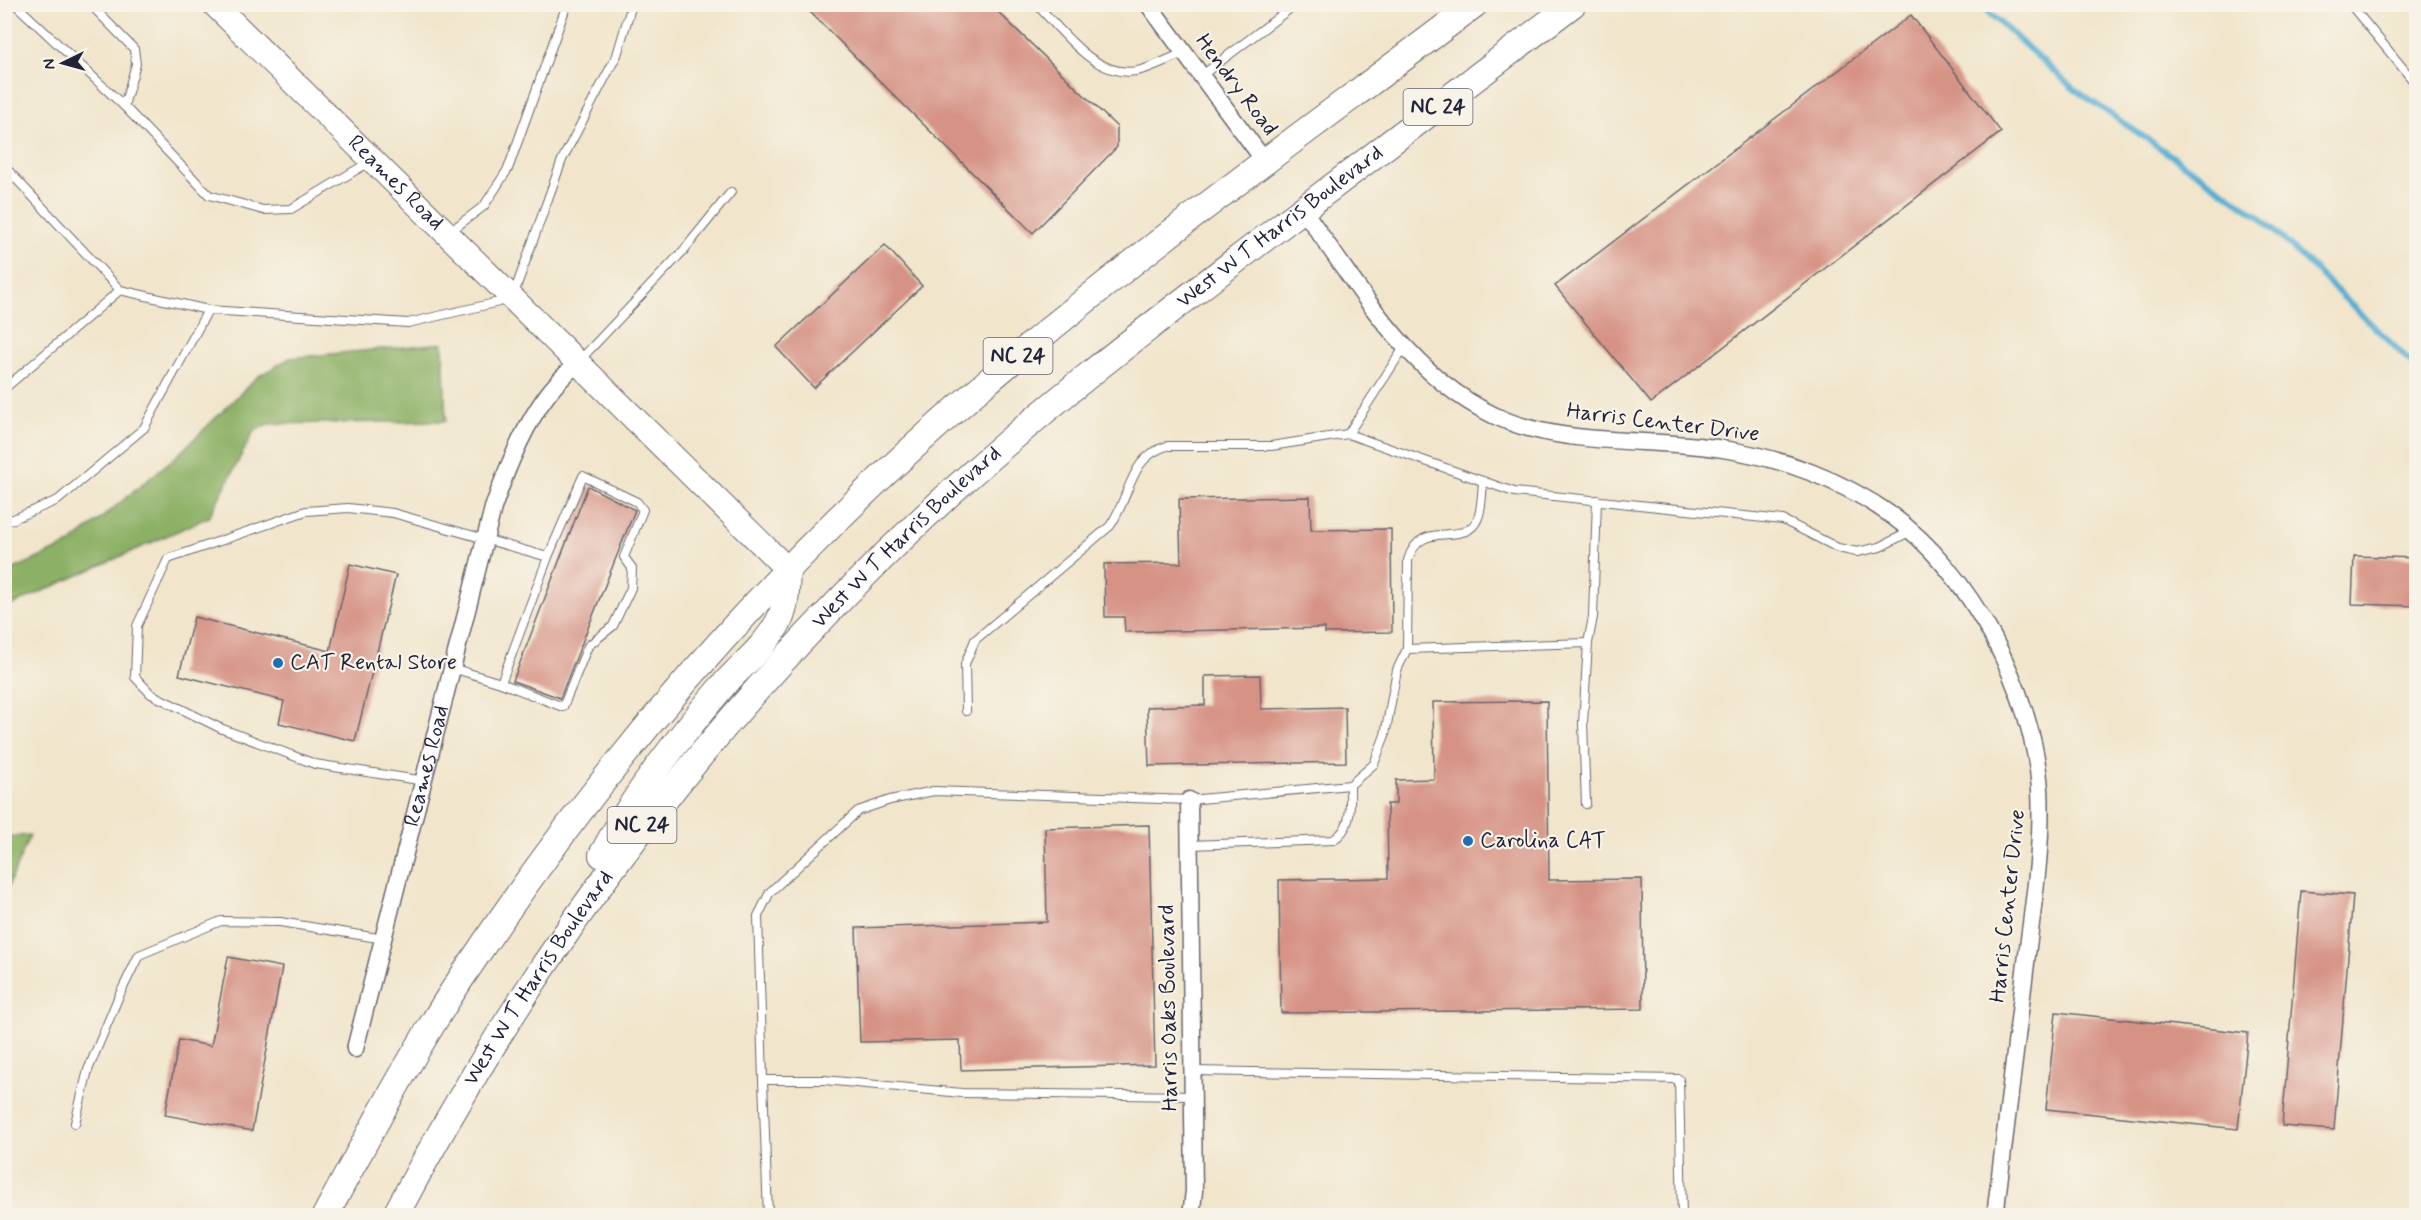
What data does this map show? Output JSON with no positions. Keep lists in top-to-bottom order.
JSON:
{
  "streets": {
    "main road": ["NC 24", "Reames Road", "West W T Harris Boulevard"],
    "street": ["Hendry Road", "Harris Center Drive", "Harris Oaks Boulevard"]
  },
  "crossings": [
    ["Hendry Road", "NC 24"],
    ["NC 24", "Reames Road"],
    ["West W T Harris Boulevard", "Harris Center Drive"]
  ],
  "places": ["CAT Rental Store", "Carolina CAT"],
  "north": "left"
}
